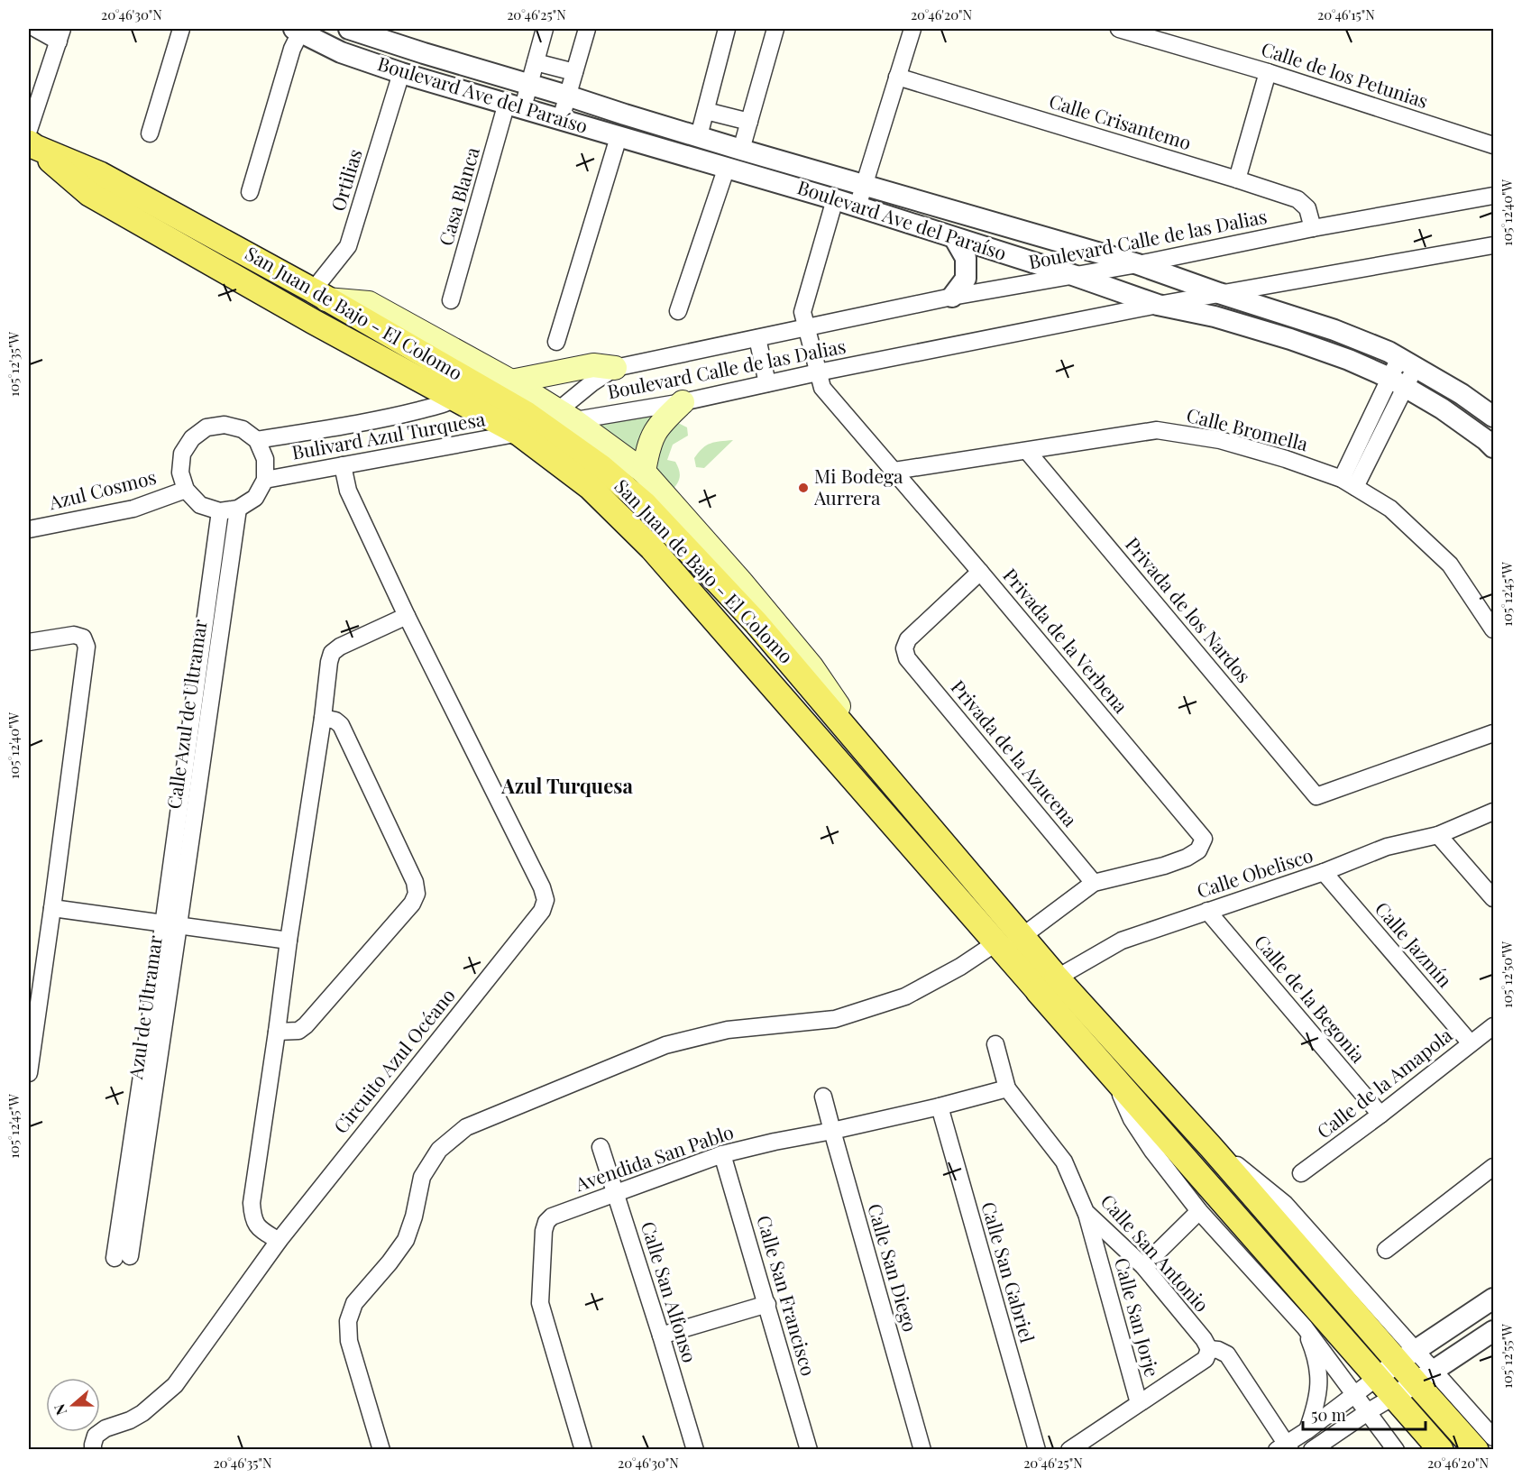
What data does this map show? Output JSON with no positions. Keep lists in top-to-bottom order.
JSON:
{
  "streets": {
    "main road": ["San Juan de Bajo - El Colomo"],
    "street": [
      "Calle de los Petunias",
      "Boulevard Ave del Paraíso",
      "Calle Crisantemo",
      "Ortilias",
      "Casa Blanca",
      "Boulevard Calle de las Dalias",
      "Calle Bromella",
      "Bulivard Azul Turquesa",
      "Azul Cosmos",
      "Privada de los Nardos",
      "Privada de la Verbena",
      "Calle Azul de Ultramar",
      "Privada de la Azucena",
      "Calle Obelisco",
      "Calle Jazmín",
      "Calle de la Begonia",
      "Azul de Ultramar",
      "Circuito Azul Océano",
      "Calle de la Amapola",
      "Avendida San Pablo",
      "Calle San Antonio",
      "Calle San Diego",
      "Calle San Gabriel",
      "Calle San Alfonso",
      "Calle San Francisco",
      "Calle San Jorje"
    ]
  },
  "crossings": [
    ["Boulevard Ave del Paraíso", "Ortilias"],
    ["Boulevard Ave del Paraíso", "Casa Blanca"],
    ["Boulevard Ave del Paraíso", "Boulevard Calle de las Dalias"],
    ["Boulevard Ave del Paraíso", "Privada de la Verbena"],
    ["Calle Crisantemo", "Boulevard Calle de las Dalias"],
    ["Ortilias", "San Juan de Bajo - El Colomo"],
    ["Boulevard Calle de las Dalias", "San Juan de Bajo - El Colomo"],
    ["Boulevard Calle de las Dalias", "Bulivard Azul Turquesa"],
    ["Boulevard Calle de las Dalias", "Privada de la Verbena"],
    ["San Juan de Bajo - El Colomo", "Bulivard Azul Turquesa"],
    ["San Juan de Bajo - El Colomo", "Calle Obelisco"],
    ["Calle Bromella", "Privada de los Nardos"],
    ["Calle Bromella", "Privada de la Verbena"],
    ["Bulivard Azul Turquesa", "Azul Cosmos"],
    ["Bulivard Azul Turquesa", "Calle Azul de Ultramar"],
    ["Bulivard Azul Turquesa", "Circuito Azul Océano"],
    ["Azul Cosmos", "Calle Azul de Ultramar"],
    ["Privada de la Verbena", "Privada de la Azucena"],
    ["Calle Azul de Ultramar", "Azul de Ultramar"],
    ["Calle Obelisco", "Calle Jazmín"],
    ["Calle Obelisco", "Calle de la Begonia"],
    ["Calle Jazmín", "Calle de la Amapola"],
    ["Calle de la Begonia", "Calle de la Amapola"],
    ["Avendida San Pablo", "Calle San Antonio"],
    ["Avendida San Pablo", "Calle San Diego"],
    ["Avendida San Pablo", "Calle San Gabriel"],
    ["Avendida San Pablo", "Calle San Alfonso"],
    ["Avendida San Pablo", "Calle San Francisco"],
    ["Calle San Antonio", "Calle San Jorje"]
  ],
  "districts": ["Azul Turquesa"],
  "places": ["Mi Bodega Aurrera"],
  "scale_bar": "50 m",
  "north": "left",
  "coordinates": [
    "20°46'30\"N",
    "20°46'25\"N",
    "20°46'20\"N",
    "20°46'15\"N",
    "105°12'40\"W",
    "105°12'35\"W",
    "105°12'45\"W",
    "105°12'50\"W",
    "105°12'55\"W",
    "20°46'35\"N"
  ]
}
